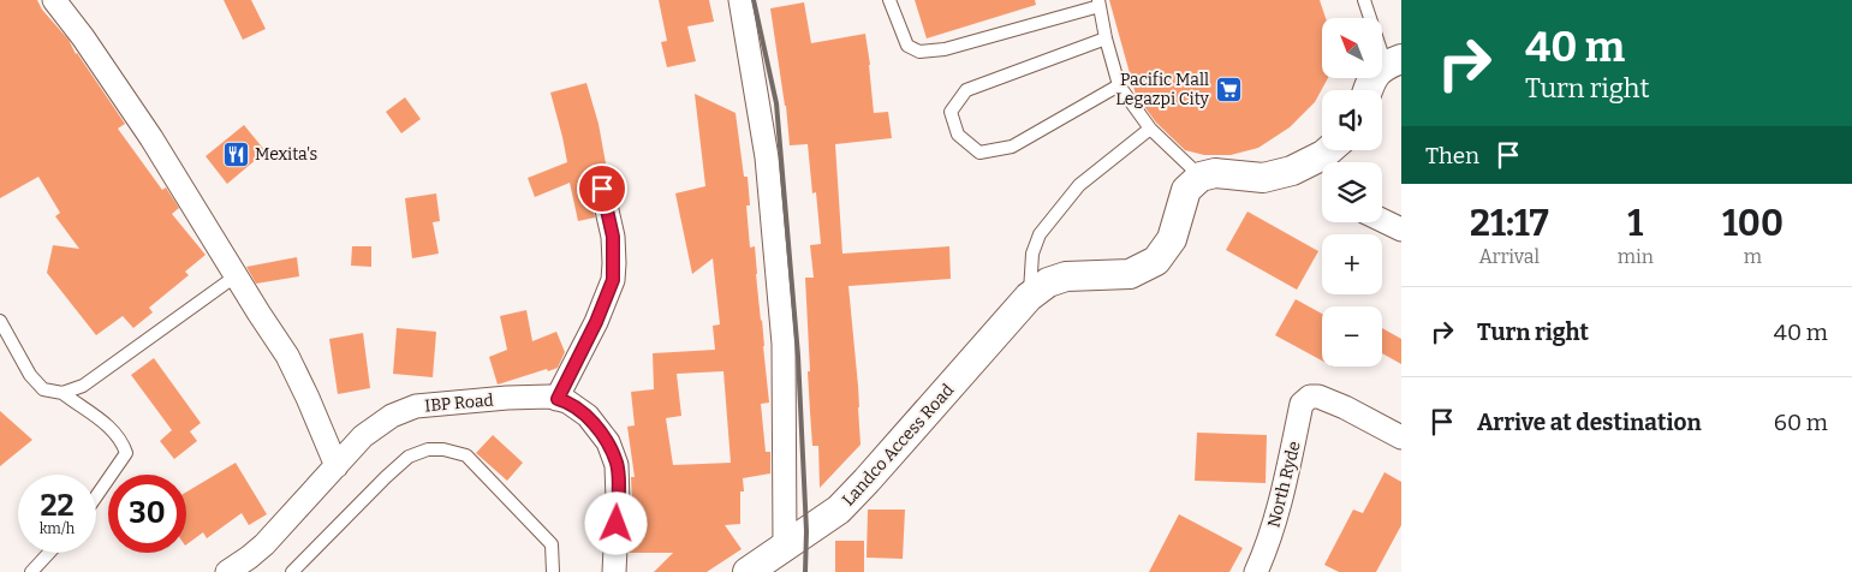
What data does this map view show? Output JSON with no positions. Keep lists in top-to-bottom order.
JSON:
{
  "streets": {
    "street": ["IBP Road", "Landco Access Road", "North Ryde"]
  },
  "places": {
    "supermarket": ["Pacific Mall Legazpi City"],
    "restaurant": ["Mexita's"]
  },
  "north": "top left",
  "page": {
    "turn": ["40 m", "Turn right"],
    "map_buttons": ["+", "−"],
    "then": "Then",
    "eta": [
      "21:17",
      "Arrival",
      "1",
      "min",
      "100",
      "m"
    ],
    "list": [
      {
        "name": "Turn right",
        "value": "40 m"
      },
      {
        "name": "Arrive at destination",
        "value": "60 m"
      }
    ],
    "speed": "22 km/h",
    "limit": "30"
  }
}
